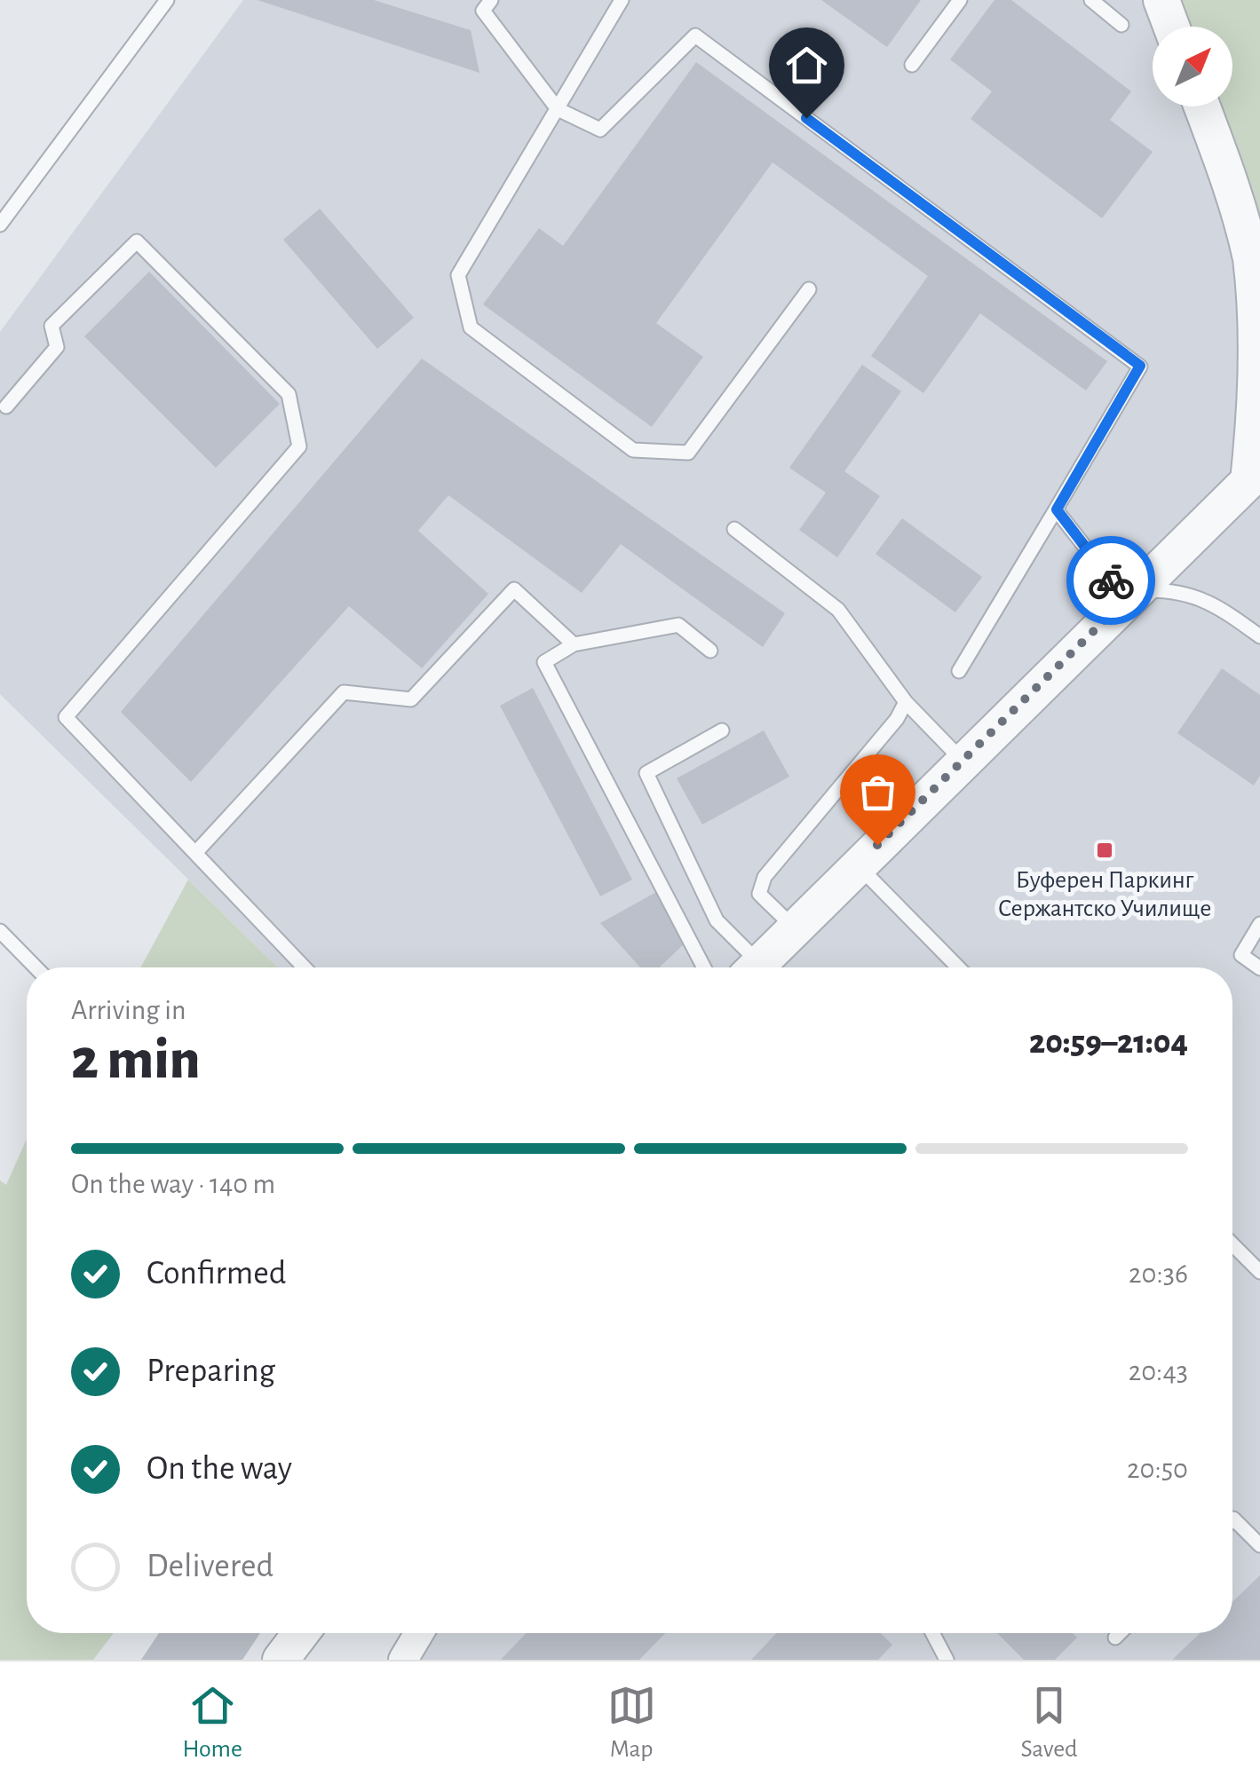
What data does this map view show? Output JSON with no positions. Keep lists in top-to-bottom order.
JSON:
{
  "places": {
    "transit": ["Буферен Паркинг Сержантско Училище"]
  },
  "north": "top right",
  "page": {
    "heading": ["2 min", "Arriving in", "20:59–21:04"],
    "bar": "On the way · 140 m",
    "list": [
      ["Confirmed", "20:36"],
      ["Preparing", "20:43"],
      ["On the way", "20:50"],
      "Delivered"
    ],
    "tabs": ["Home", "Map", "Saved"]
  }
}
